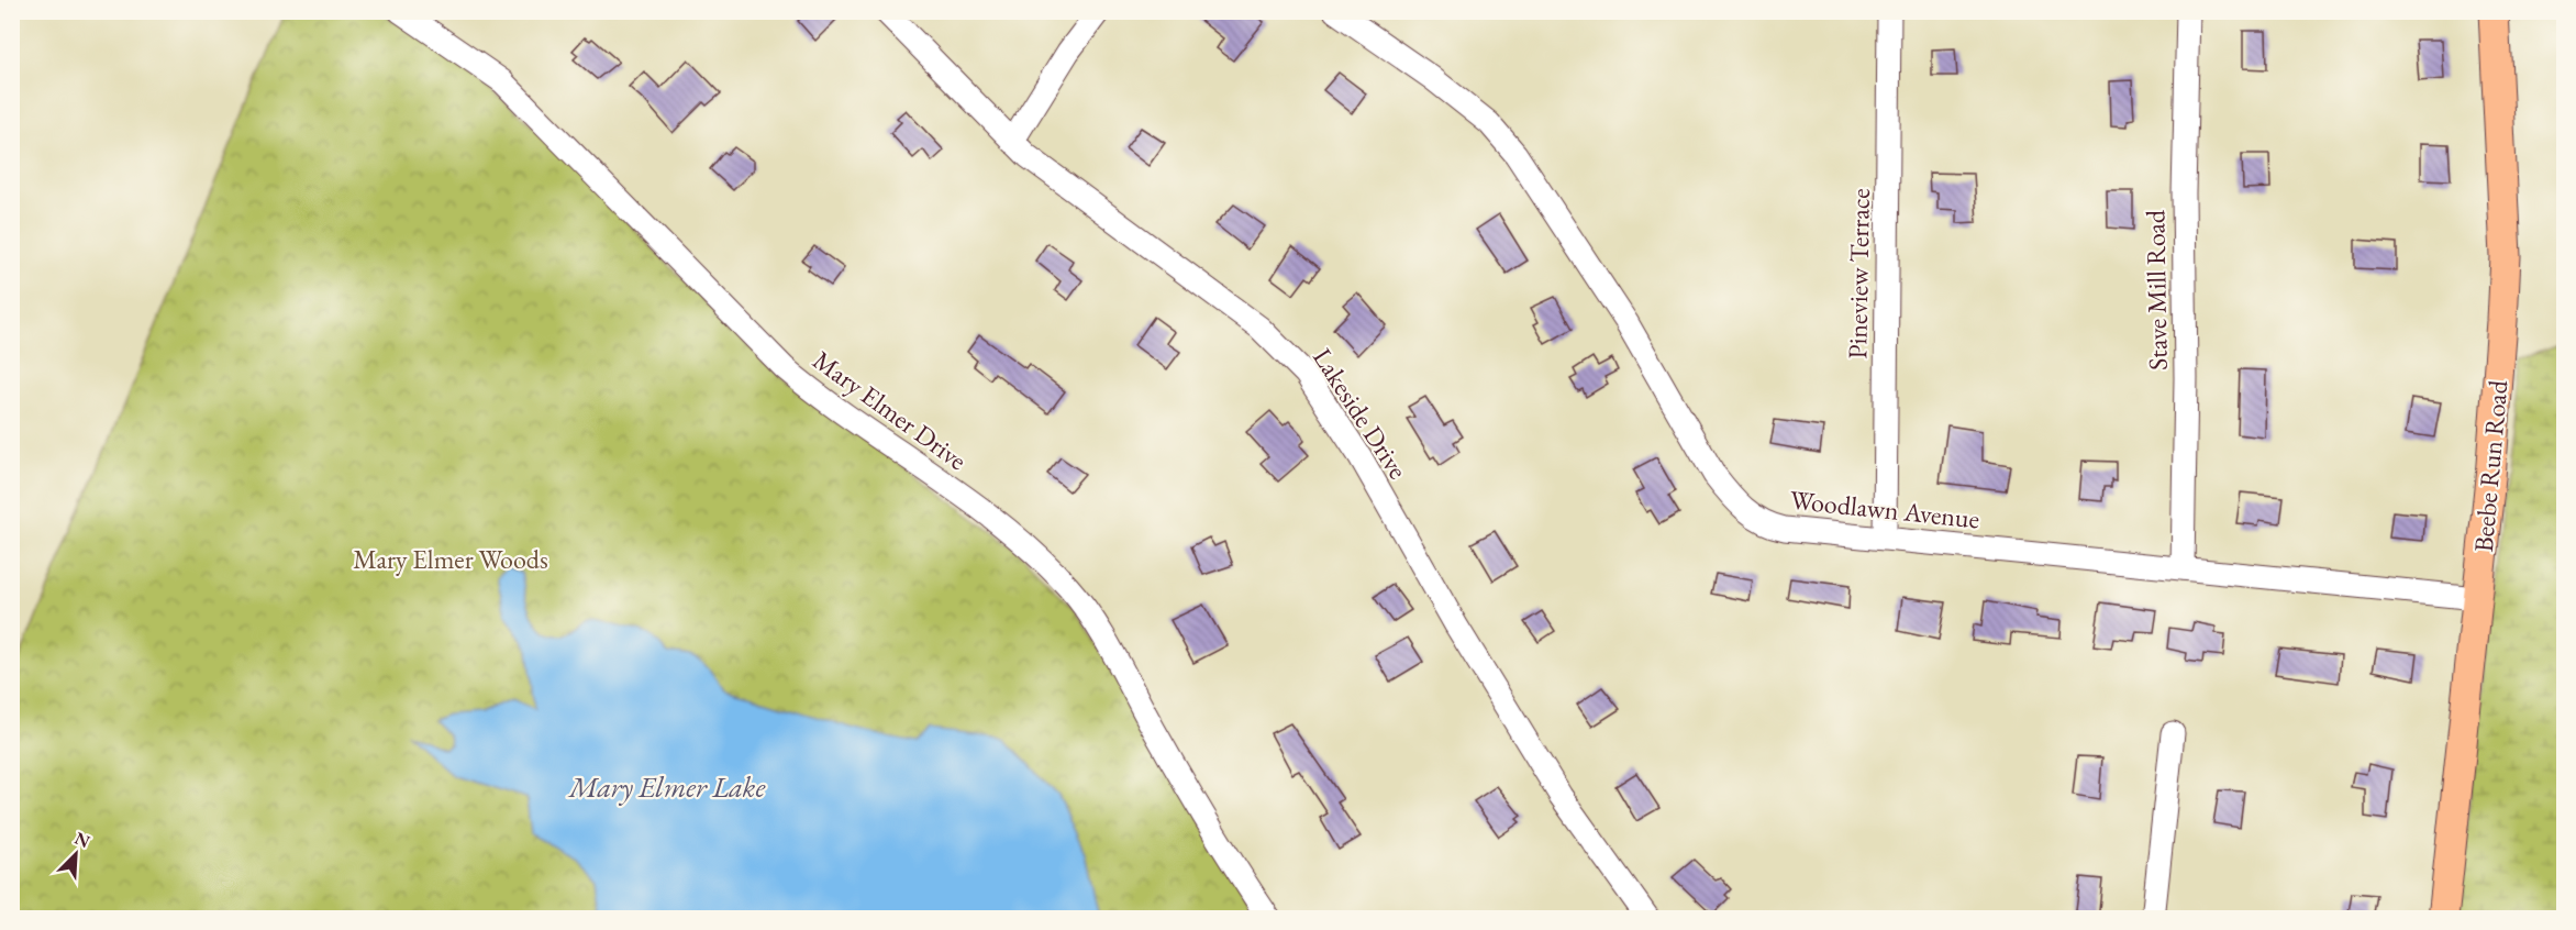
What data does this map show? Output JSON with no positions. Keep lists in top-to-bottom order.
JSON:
{
  "streets": {
    "main road": ["Beebe Run Road"],
    "street": [
      "Pineview Terrace",
      "Stave Mill Road",
      "Mary Elmer Drive",
      "Lakeside Drive",
      "Woodlawn Avenue"
    ]
  },
  "crossings": [
    ["Pineview Terrace", "Woodlawn Avenue"],
    ["Stave Mill Road", "Woodlawn Avenue"],
    ["Beebe Run Road", "Woodlawn Avenue"]
  ],
  "water": ["Mary Elmer Lake"],
  "parks": ["Mary Elmer Woods"],
  "north": "top right"
}
